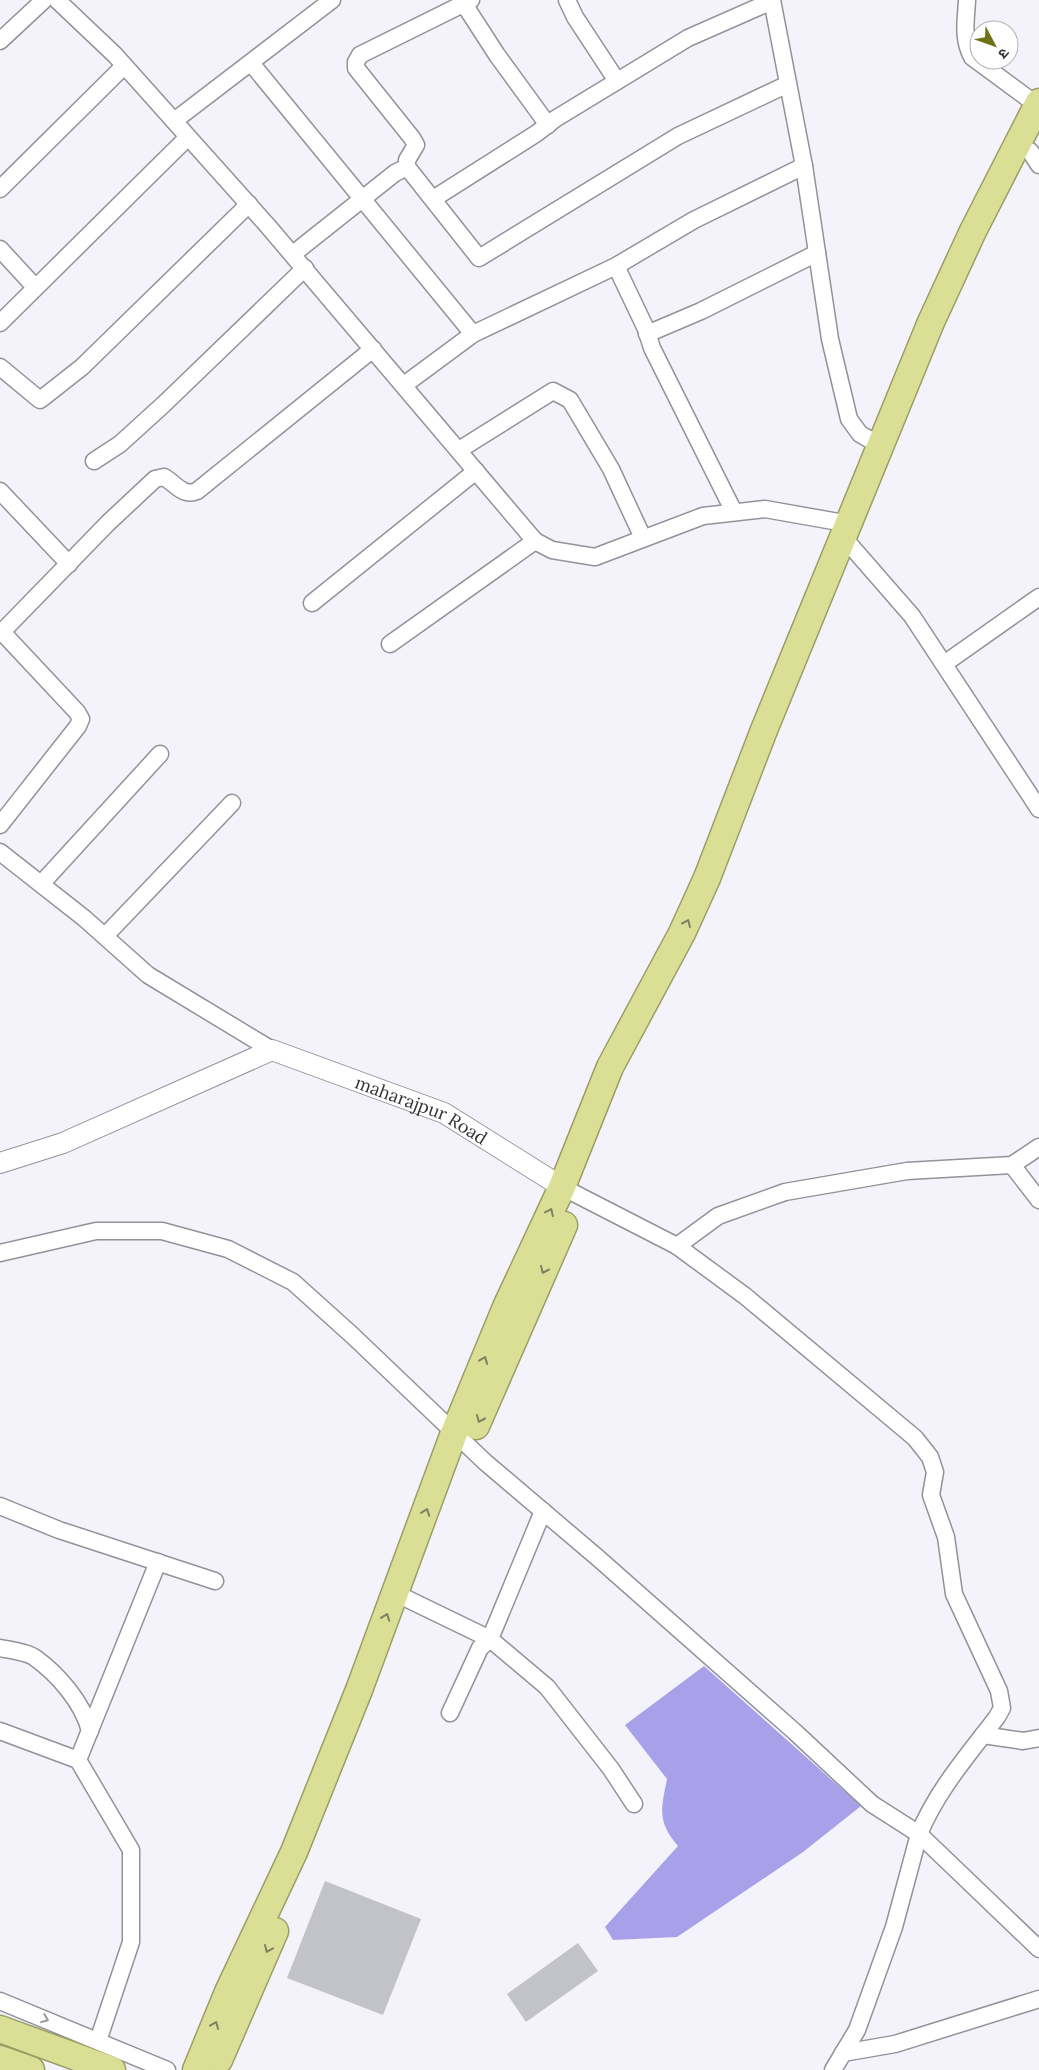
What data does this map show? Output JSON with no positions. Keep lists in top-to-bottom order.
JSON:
{
  "streets": {
    "street": ["maharajpur Road"]
  },
  "north": "bottom right"
}
